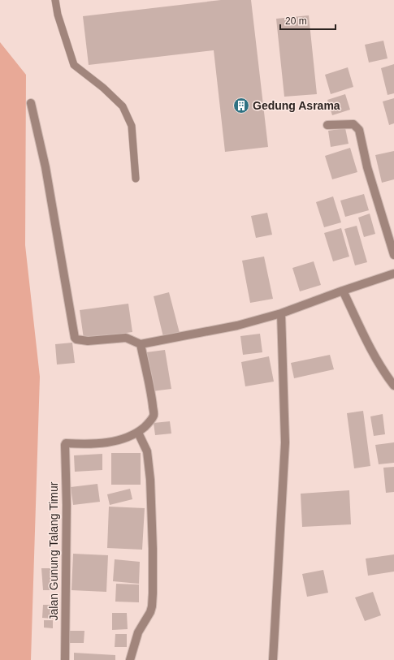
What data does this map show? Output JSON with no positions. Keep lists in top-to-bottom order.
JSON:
{
  "streets": {
    "street": ["Jalan Gunung Talang Timur"]
  },
  "places": {
    "building": ["Gedung Asrama"]
  },
  "scale_bar": "20 m"
}
